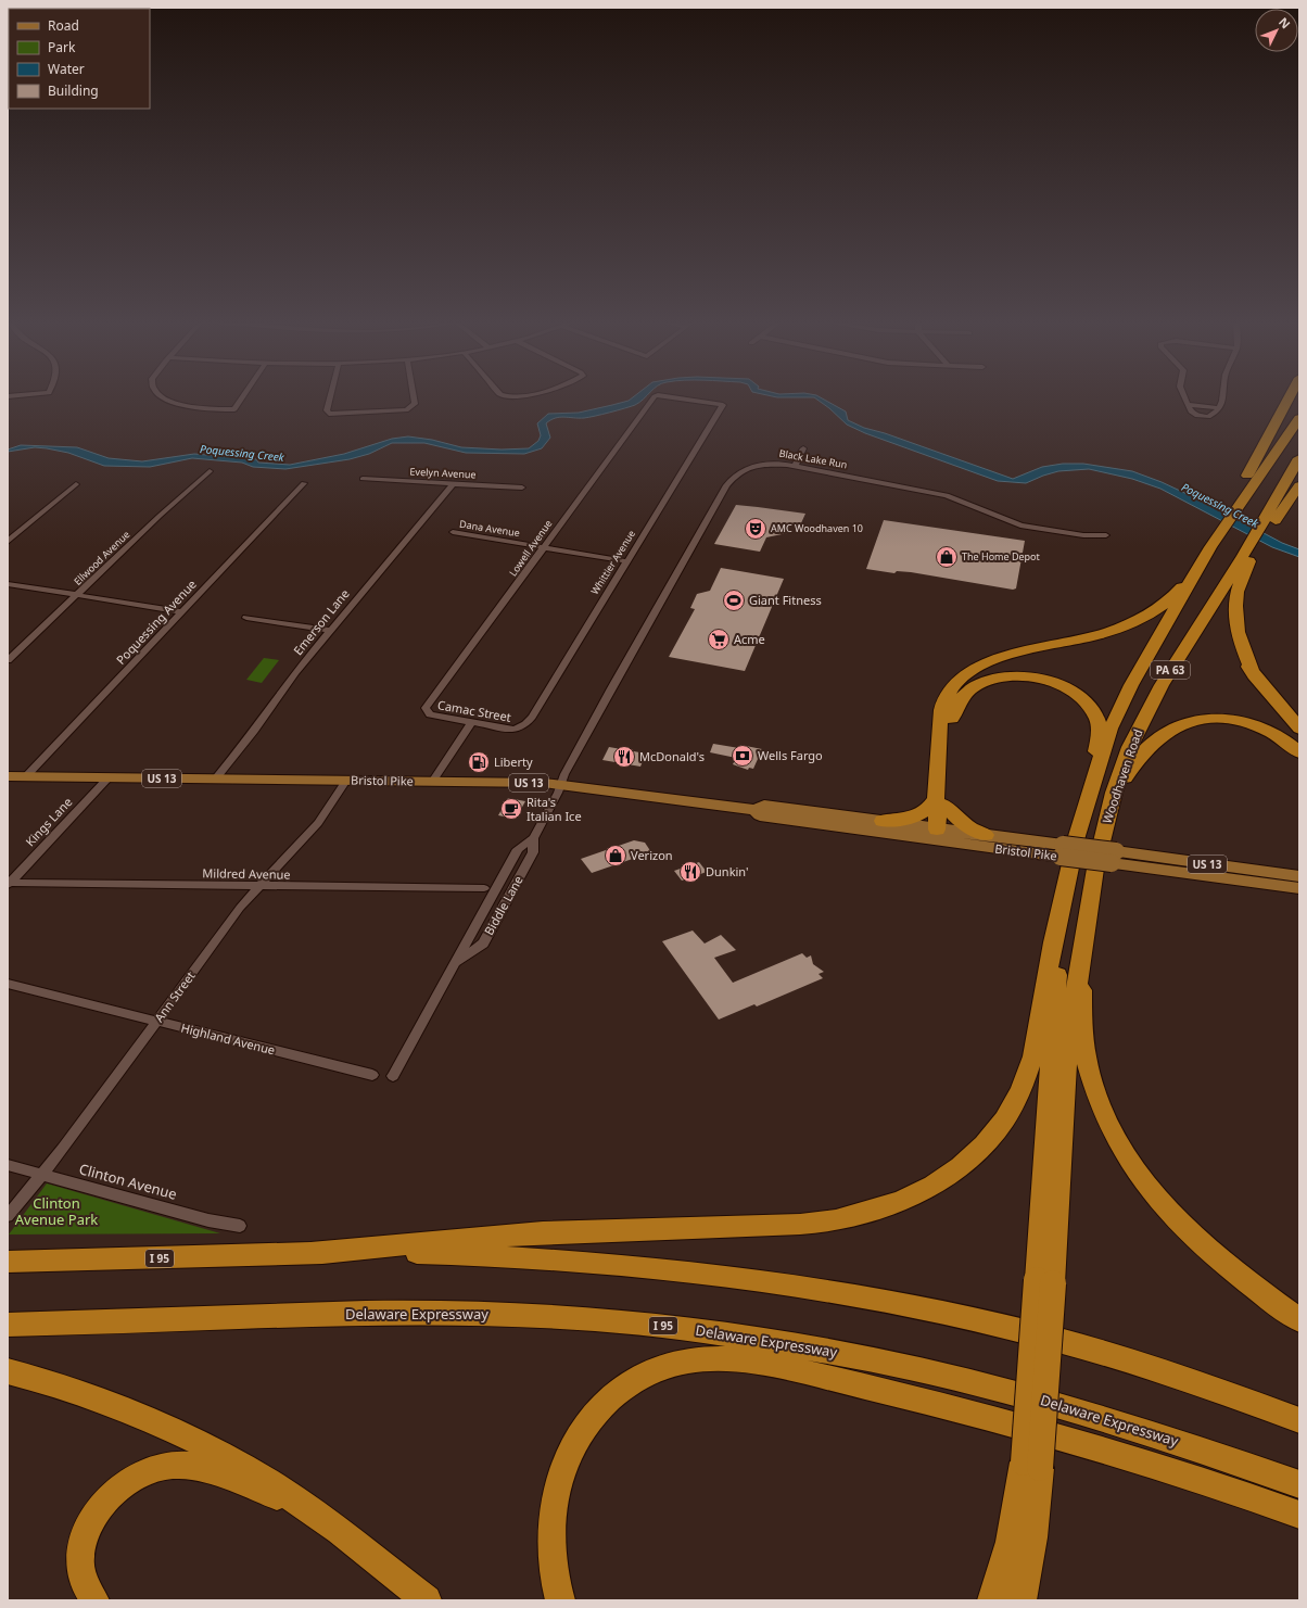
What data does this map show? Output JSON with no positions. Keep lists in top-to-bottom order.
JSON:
{
  "streets": {
    "highway": [
      "PA 63",
      "Woodhaven Road",
      "I 95",
      "Delaware Expressway"
    ],
    "main road": ["US 13", "Bristol Pike"],
    "street": [
      "Black Lake Run",
      "Evelyn Avenue",
      "Dana Avenue",
      "Lowell Avenue",
      "Ellwood Avenue",
      "Whittier Avenue",
      "Poquessing Avenue",
      "Emerson Lane",
      "Camac Street",
      "Kings Lane",
      "Mildred Avenue",
      "Biddle Lane",
      "Ann Street",
      "Highland Avenue",
      "Clinton Avenue"
    ]
  },
  "crossings": [
    ["Black Lake Run", "Bristol Pike"],
    ["Black Lake Run", "Biddle Lane"],
    ["Evelyn Avenue", "Emerson Lane"],
    ["Dana Avenue", "Lowell Avenue"],
    ["Dana Avenue", "Whittier Avenue"],
    ["Lowell Avenue", "Whittier Avenue"],
    ["Lowell Avenue", "Camac Street"],
    ["Whittier Avenue", "Camac Street"],
    ["Poquessing Avenue", "Bristol Pike"],
    ["Emerson Lane", "Bristol Pike"],
    ["Bristol Pike", "Kings Lane"],
    ["Bristol Pike", "Biddle Lane"],
    ["Bristol Pike", "Ann Street"],
    ["Kings Lane", "Mildred Avenue"],
    ["Mildred Avenue", "Ann Street"],
    ["Ann Street", "Highland Avenue"],
    ["Ann Street", "Clinton Avenue"]
  ],
  "water": ["Poquessing Creek"],
  "parks": ["Clinton Avenue Park"],
  "places": {
    "theatre": ["AMC Woodhaven 10"],
    "shop": ["The Home Depot", "Verizon"],
    "sports": ["Giant Fitness"],
    "supermarket": ["Acme"],
    "bank": ["Wells Fargo"],
    "restaurant": ["McDonald's", "Dunkin'"],
    "fuel station": ["Liberty"],
    "cafe": ["Rita's Italian Ice"]
  },
  "legend": [
    "Road",
    "Park",
    "Water",
    "Building"
  ],
  "north": "top right"
}
